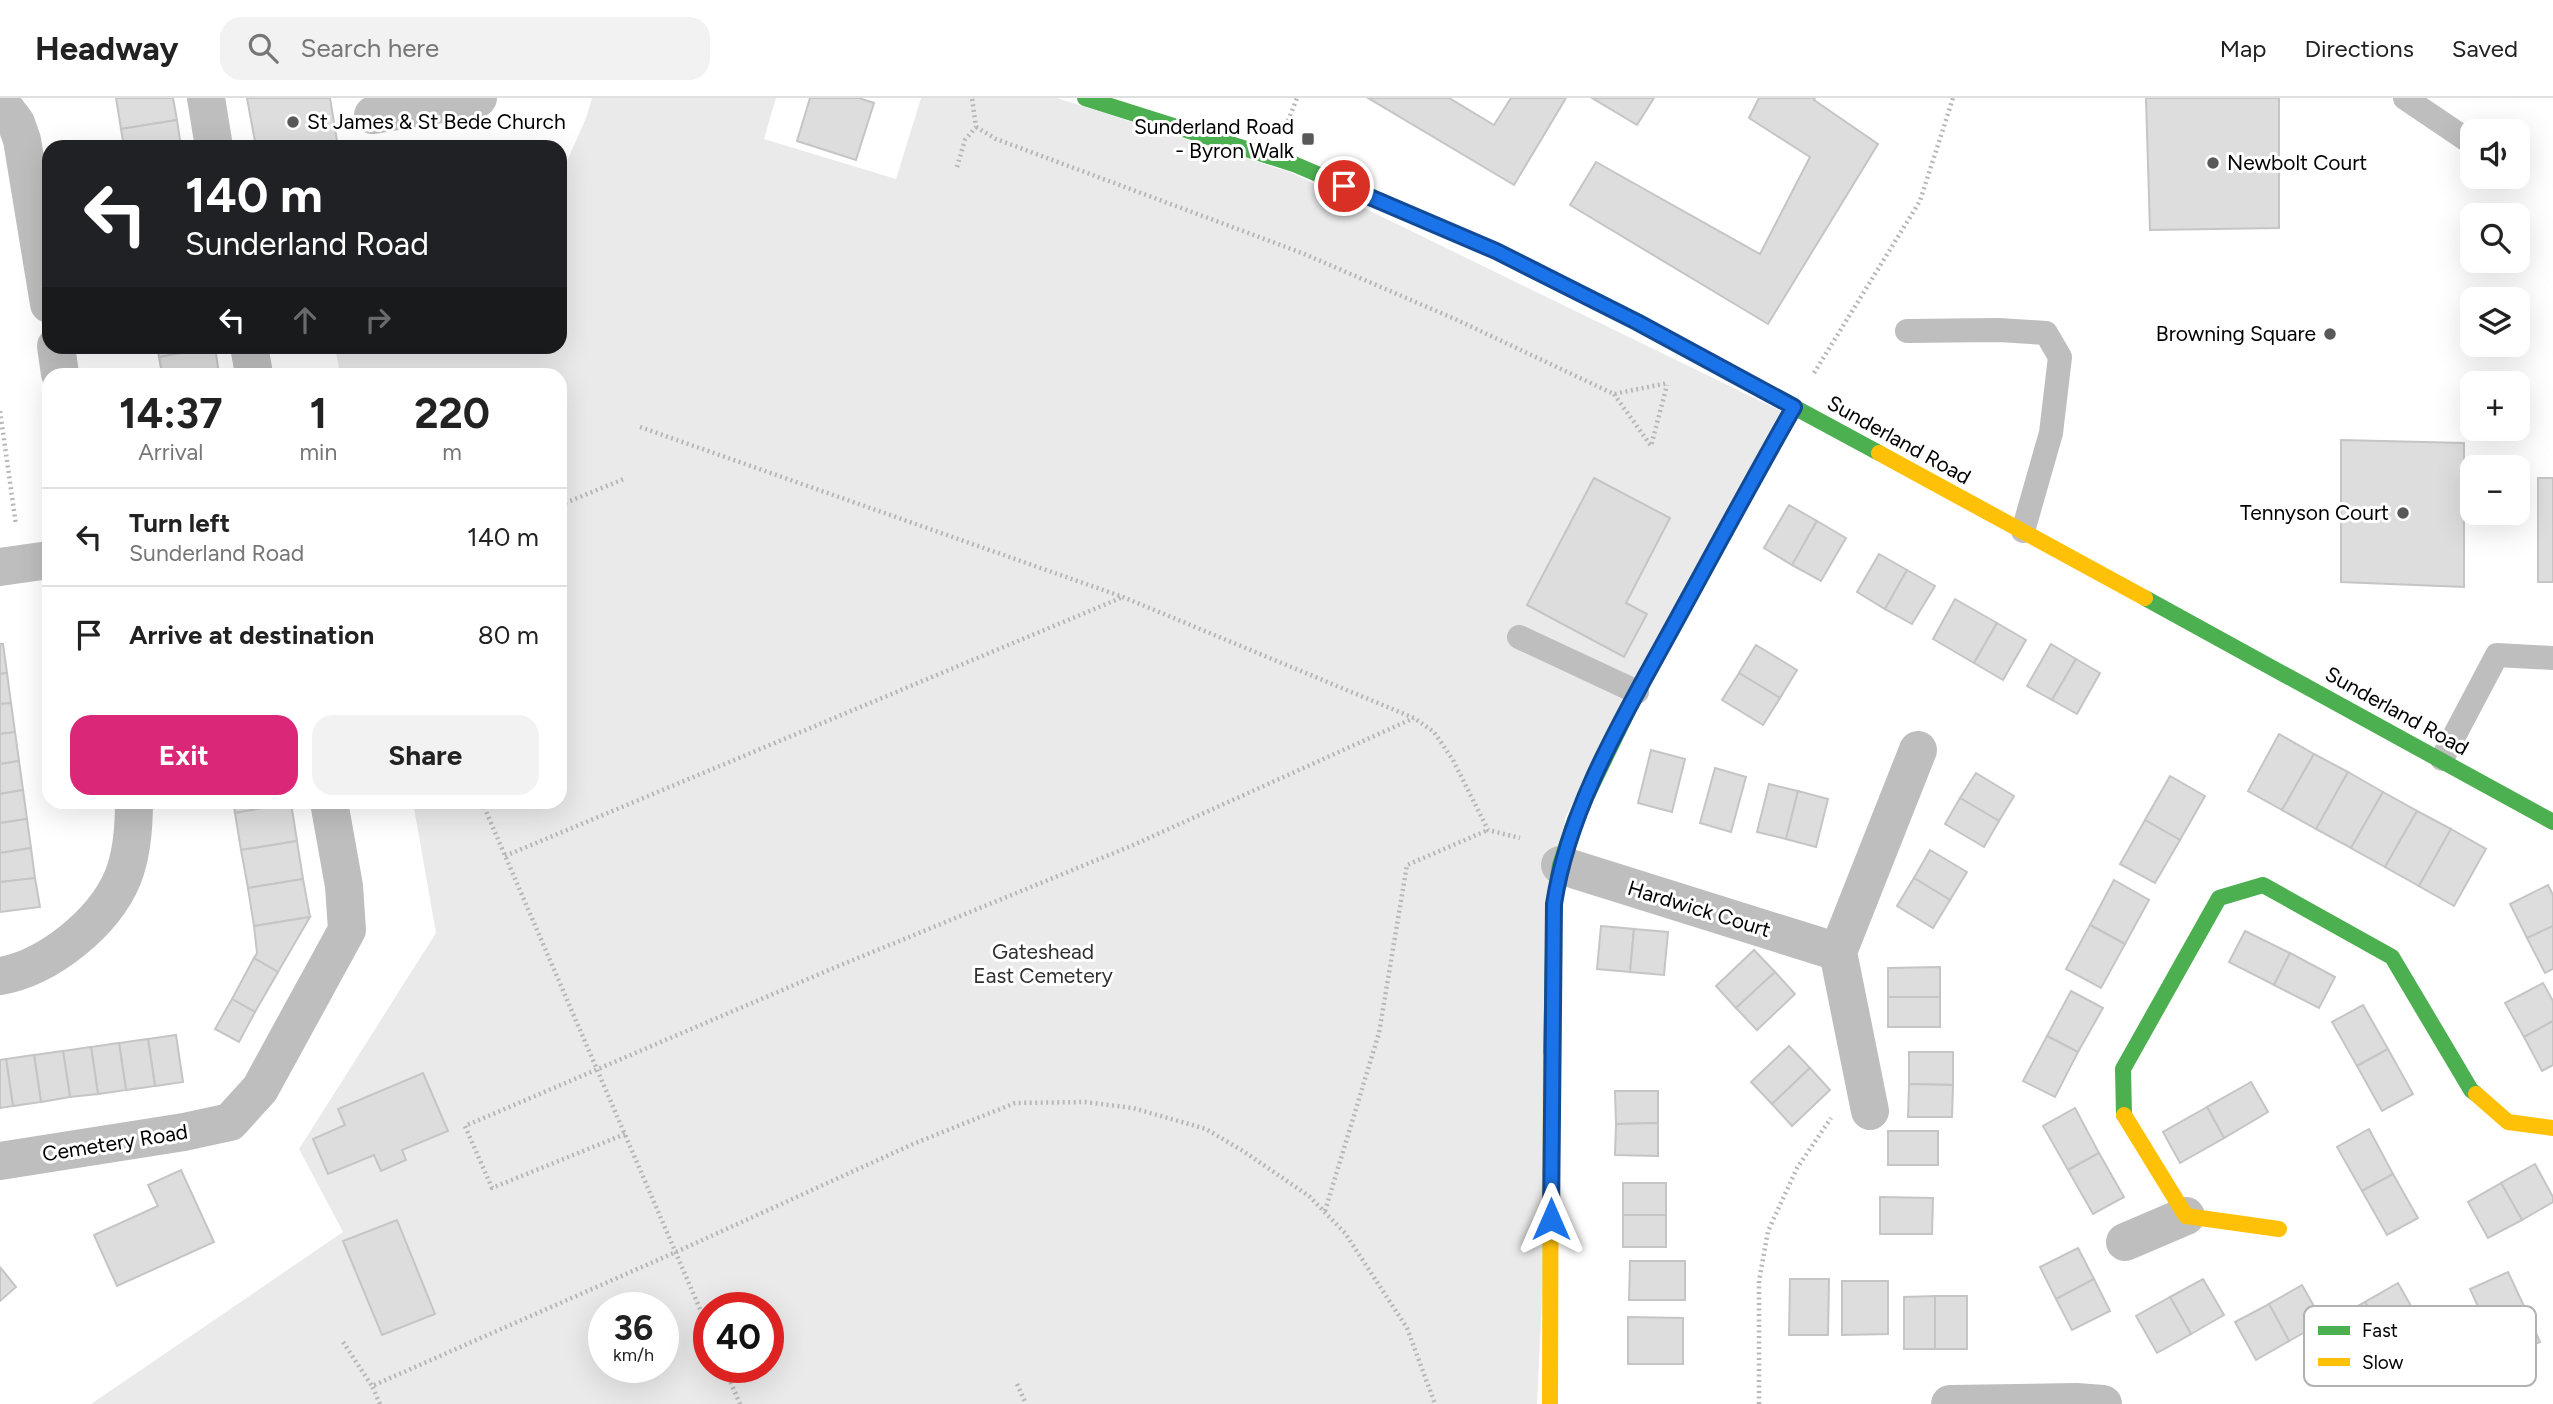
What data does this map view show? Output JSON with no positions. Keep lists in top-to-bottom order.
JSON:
{
  "streets": {
    "street": ["Sunderland Road", "Hardwick Court", "Cemetery Road"]
  },
  "parks": ["Gateshead East Cemetery"],
  "places": {
    "other": [
      "St James & St Bede Church",
      "Newbolt Court",
      "Browning Square",
      "Tennyson Court"
    ],
    "transit": ["Sunderland Road - Byron Walk"]
  },
  "legend": ["Fast", "Slow"],
  "page": {
    "header": "Headway",
    "search": "Search here",
    "nav": ["Map", "Directions", "Saved"],
    "map_buttons": ["+", "−"],
    "turn": ["140 m", "Sunderland Road"],
    "eta": [
      "14:37",
      "Arrival",
      "1",
      "min",
      "220",
      "m"
    ],
    "list": [
      {
        "name": "Turn left",
        "note": "Sunderland Road",
        "value": "140 m"
      },
      {
        "name": "Arrive at destination",
        "value": "80 m"
      }
    ],
    "buttons": ["Exit", "Share"],
    "speed": "36 km/h",
    "limit": "40"
  }
}
